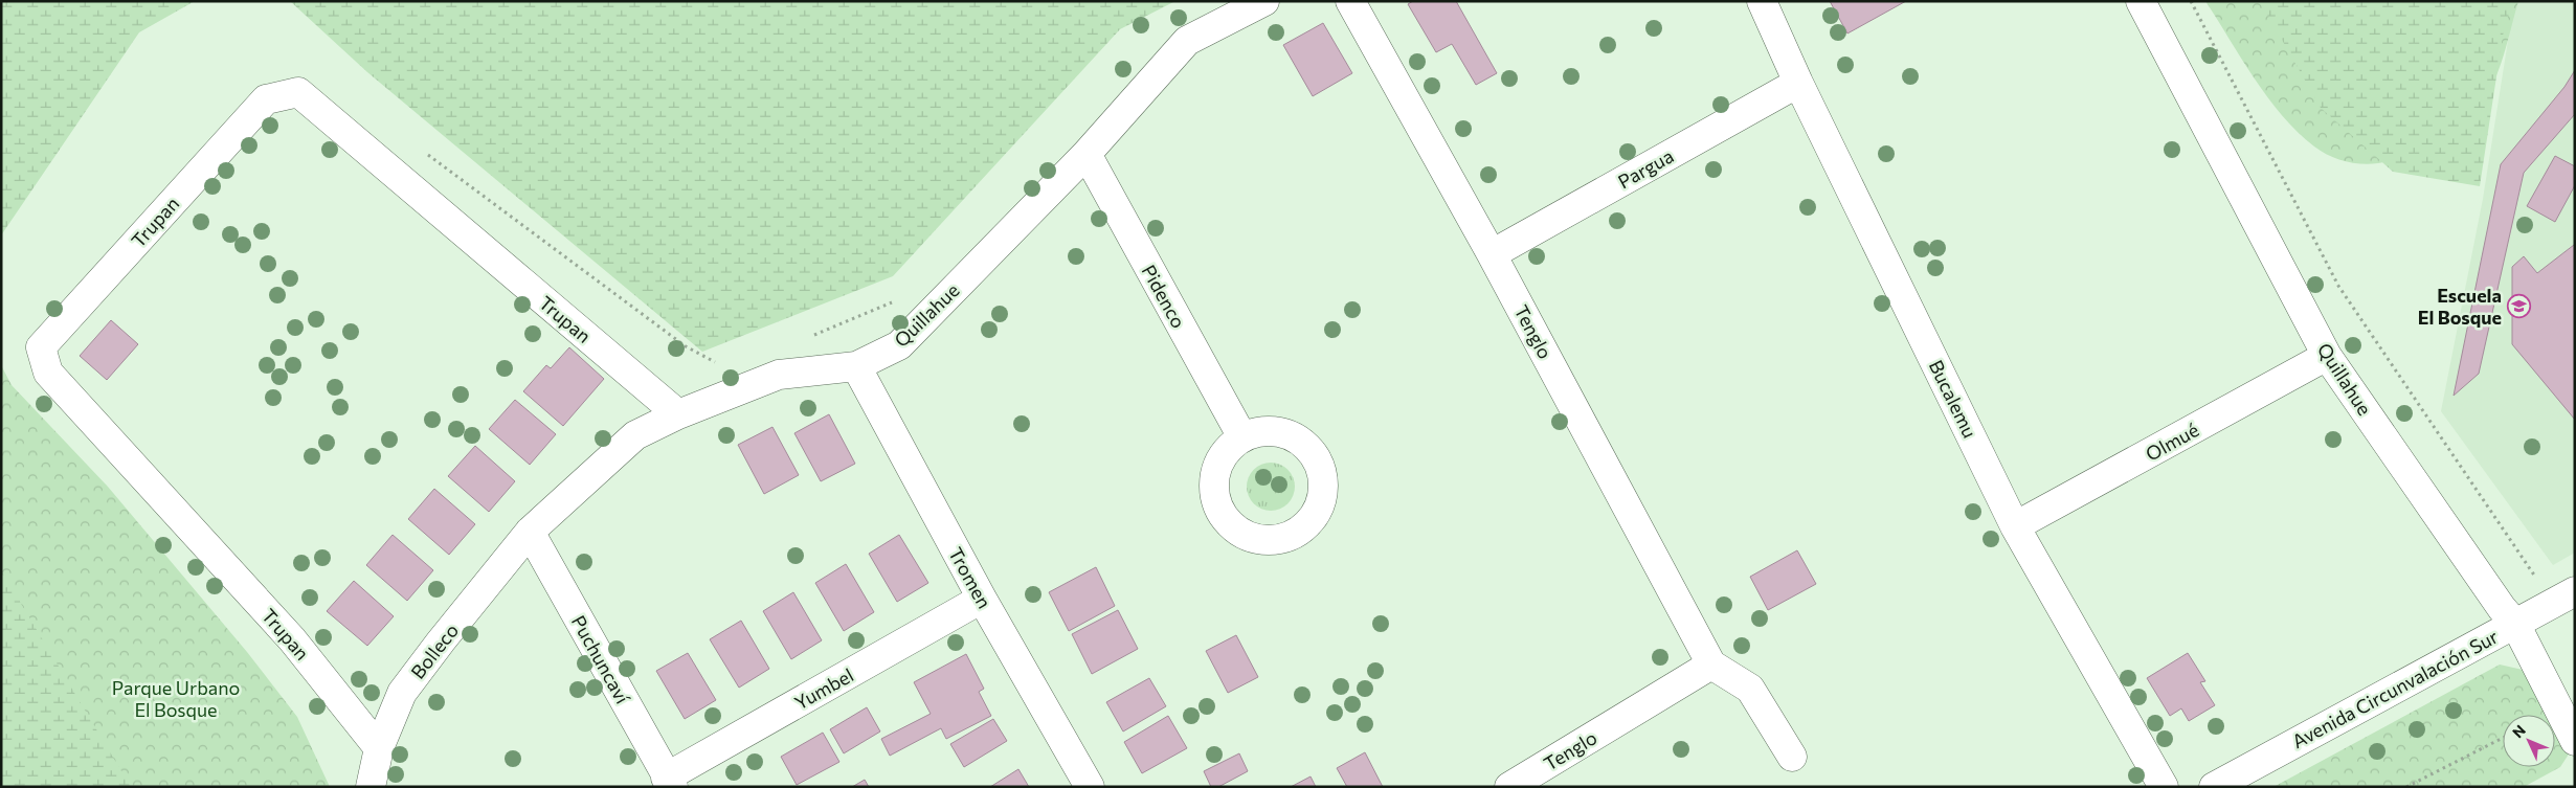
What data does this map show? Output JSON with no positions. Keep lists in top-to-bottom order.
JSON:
{
  "streets": {
    "street": [
      "Pargua",
      "Trupan",
      "Pidenco",
      "Quillahue",
      "Tenglo",
      "Bucalemu",
      "Olmué",
      "Tromen",
      "Bolleco",
      "Puchuncaví",
      "Yumbel",
      "Avenida Circunvalación Sur"
    ]
  },
  "crossings": [
    ["Pargua", "Tenglo"],
    ["Pargua", "Bucalemu"],
    ["Trupan", "Quillahue"],
    ["Trupan", "Bolleco"],
    ["Pidenco", "Quillahue"],
    ["Quillahue", "Olmué"],
    ["Quillahue", "Tromen"],
    ["Quillahue", "Bolleco"],
    ["Quillahue", "Puchuncaví"],
    ["Quillahue", "Avenida Circunvalación Sur"],
    ["Bucalemu", "Olmué"],
    ["Tromen", "Yumbel"],
    ["Bolleco", "Puchuncaví"],
    ["Puchuncaví", "Yumbel"]
  ],
  "parks": ["Parque Urbano El Bosque"],
  "places": {
    "school or university": ["Escuela El Bosque"]
  },
  "north": "top left"
}
